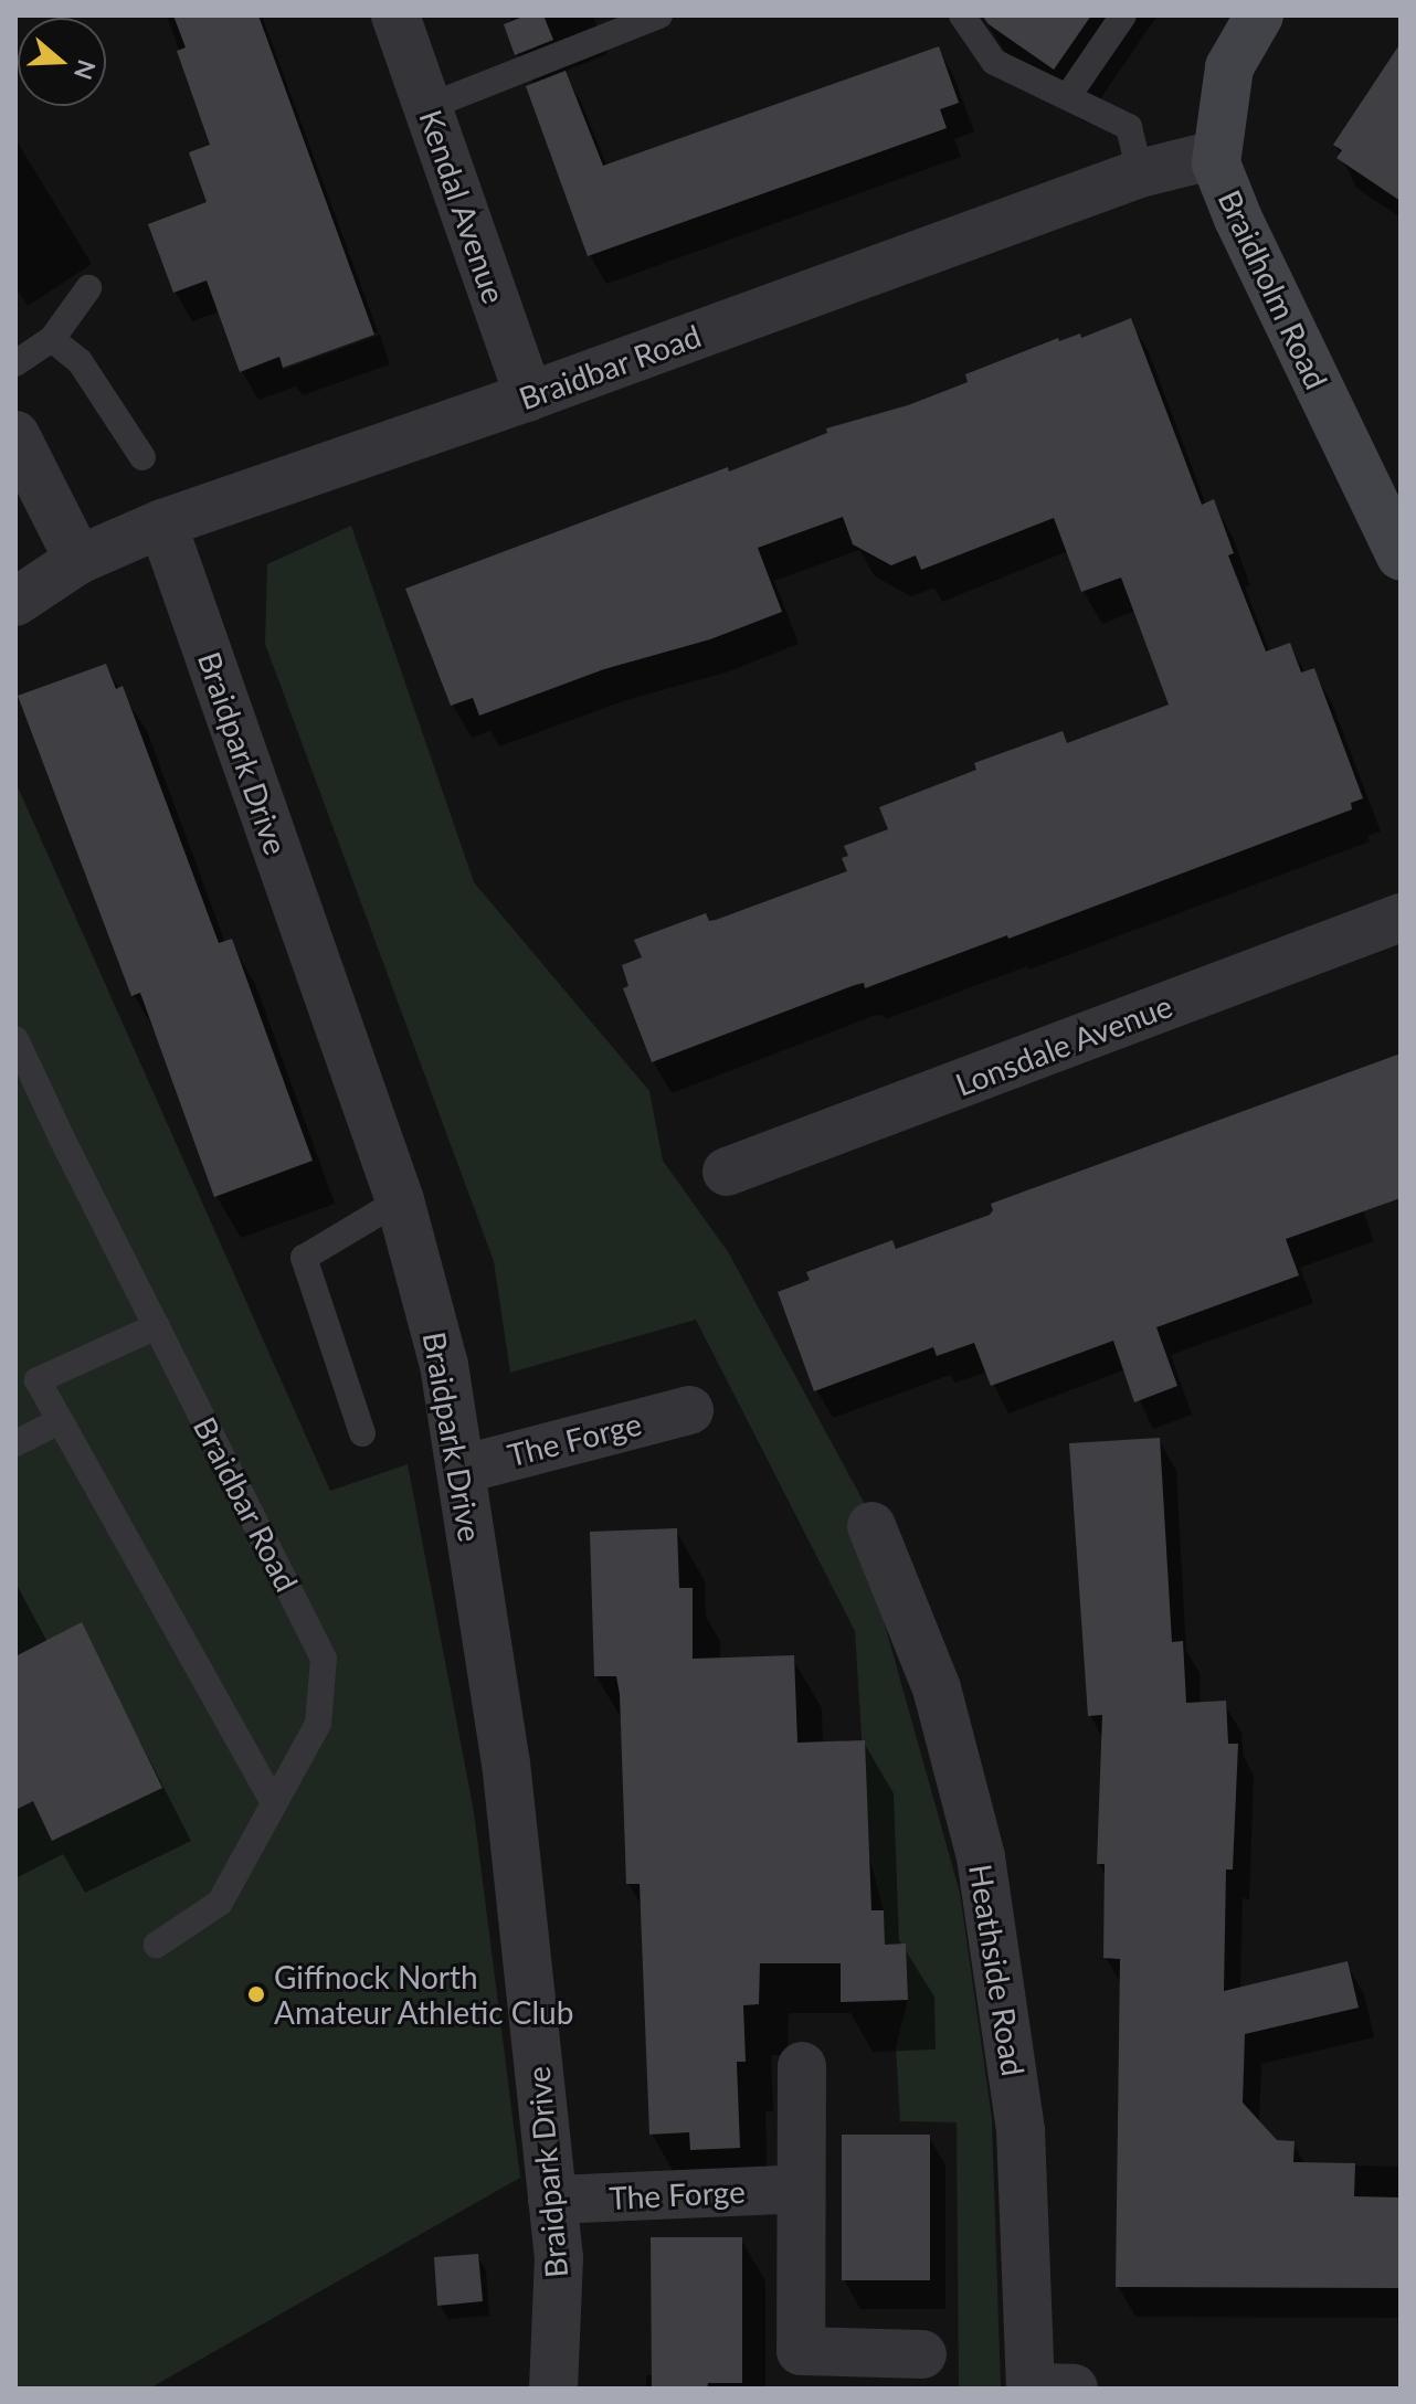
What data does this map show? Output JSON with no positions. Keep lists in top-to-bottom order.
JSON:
{
  "streets": {
    "street": [
      "Kendal Avenue",
      "Braidholm Road",
      "Braidbar Road",
      "Braidpark Drive",
      "Lonsdale Avenue",
      "The Forge",
      "Heathside Road"
    ]
  },
  "crossings": [
    ["Kendal Avenue", "Braidbar Road"],
    ["Braidholm Road", "Braidbar Road"],
    ["Braidbar Road", "Braidpark Drive"],
    ["Braidpark Drive", "The Forge"]
  ],
  "places": ["Giffnock North Amateur Athletic Club"],
  "north": "right"
}
